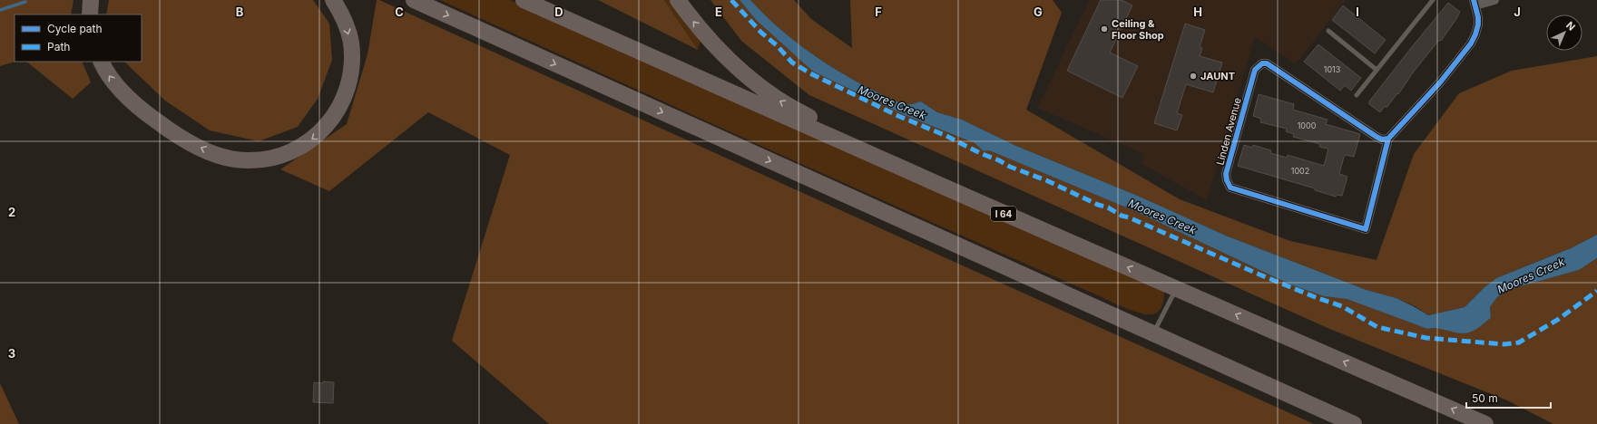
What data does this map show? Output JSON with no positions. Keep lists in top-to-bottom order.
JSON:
{
  "streets": {
    "highway": ["I 64"],
    "street": ["Linden Avenue"]
  },
  "water": ["Moores Creek"],
  "places": ["Ceiling & Floor Shop", "JAUNT"],
  "house_numbers": ["1013", "1000", "1002"],
  "legend": ["Cycle path", "Path"],
  "scale_bar": "50 m",
  "north": "top right",
  "grid": {
    "columns": [
      "B",
      "C",
      "D",
      "E",
      "F",
      "G",
      "H",
      "I",
      "J"
    ],
    "rows": ["2", "3"]
  }
}
